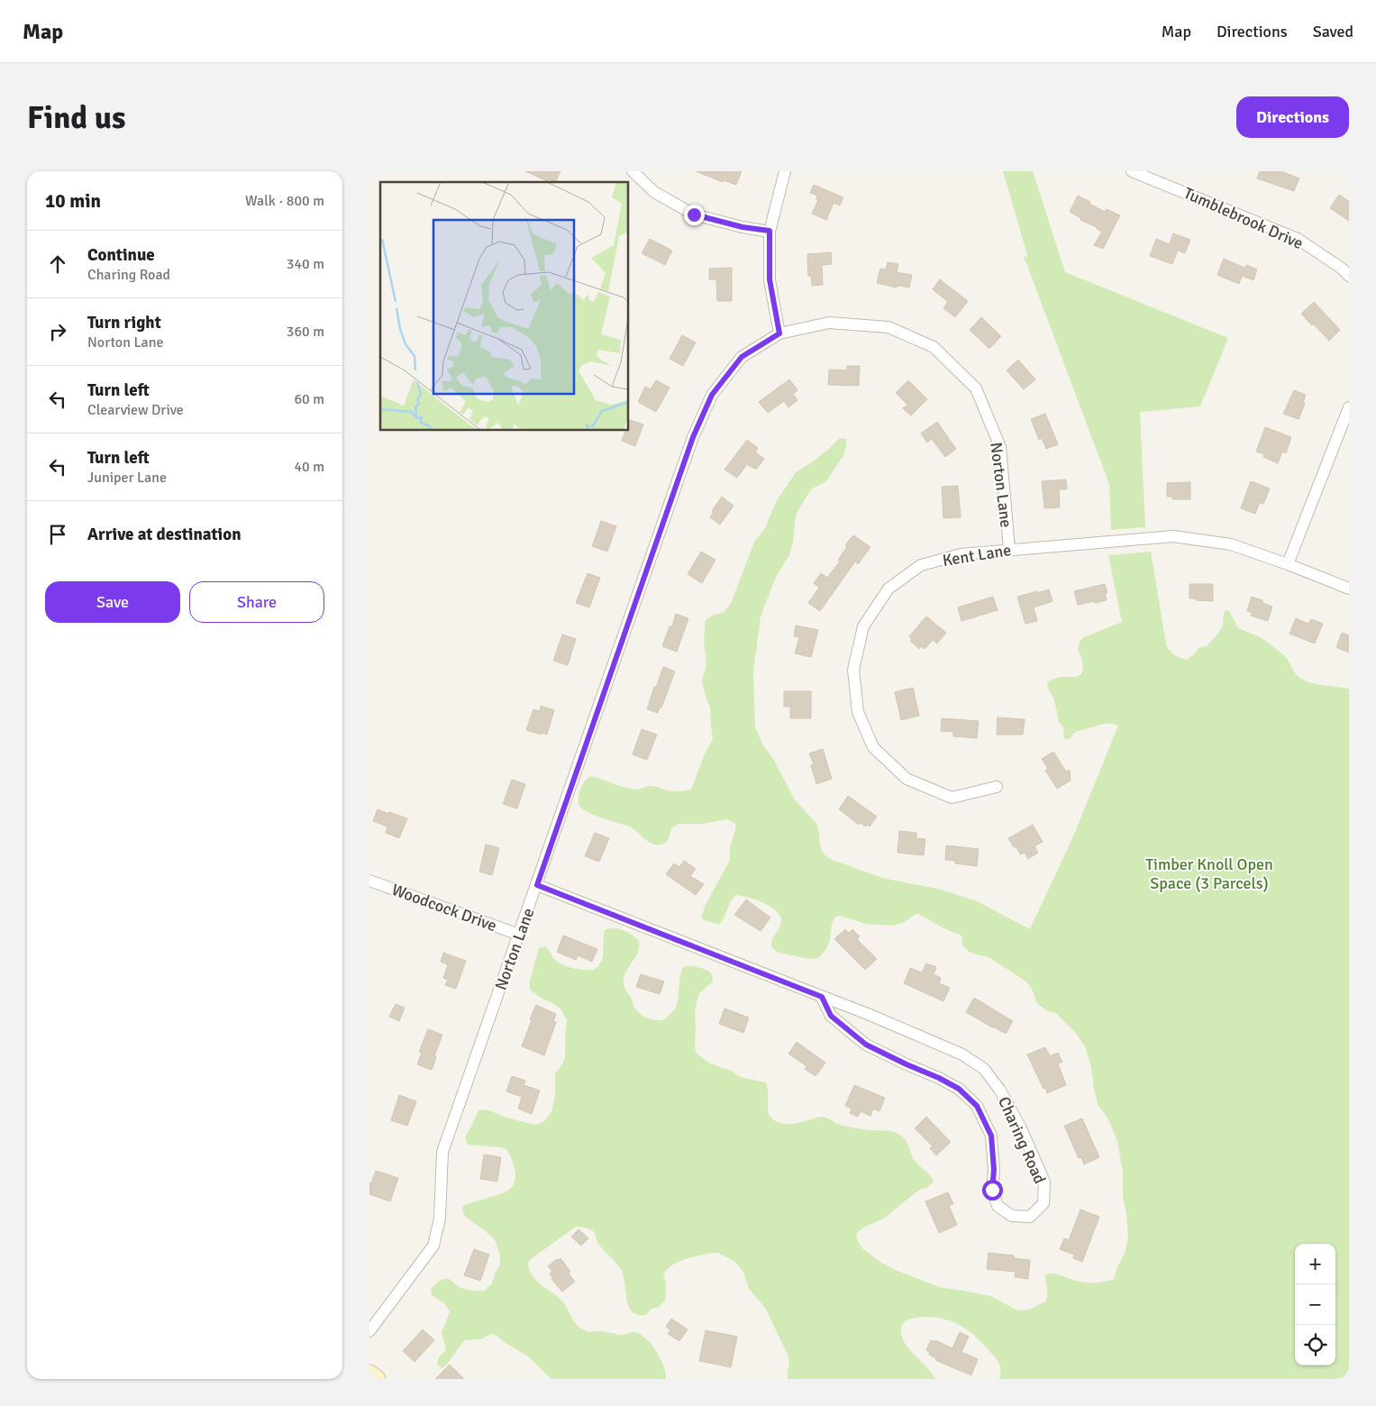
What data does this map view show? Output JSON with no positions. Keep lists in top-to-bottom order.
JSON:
{
  "streets": {
    "street": [
      "Tumblebrook Drive",
      "Norton Lane",
      "Kent Lane",
      "Woodcock Drive",
      "Charing Road"
    ]
  },
  "crossings": [
    ["Norton Lane", "Kent Lane"],
    ["Norton Lane", "Woodcock Drive"],
    ["Norton Lane", "Charing Road"]
  ],
  "parks": ["Timber Knoll Open Space (3 Parcels)"],
  "page": {
    "header": "Map",
    "nav": ["Map", "Directions", "Saved"],
    "buttons": [
      "Directions",
      ["Save", "Share"]
    ],
    "title": "Find us",
    "heading": ["10 min", "Walk · 800 m"],
    "list": [
      ["Continue", "Charing Road", "340 m"],
      ["Turn right", "Norton Lane", "360 m"],
      ["Turn left", "Clearview Drive", "60 m"],
      ["Turn left", "Juniper Lane", "40 m"],
      "Arrive at destination"
    ],
    "map_buttons": ["+", "−"]
  }
}
